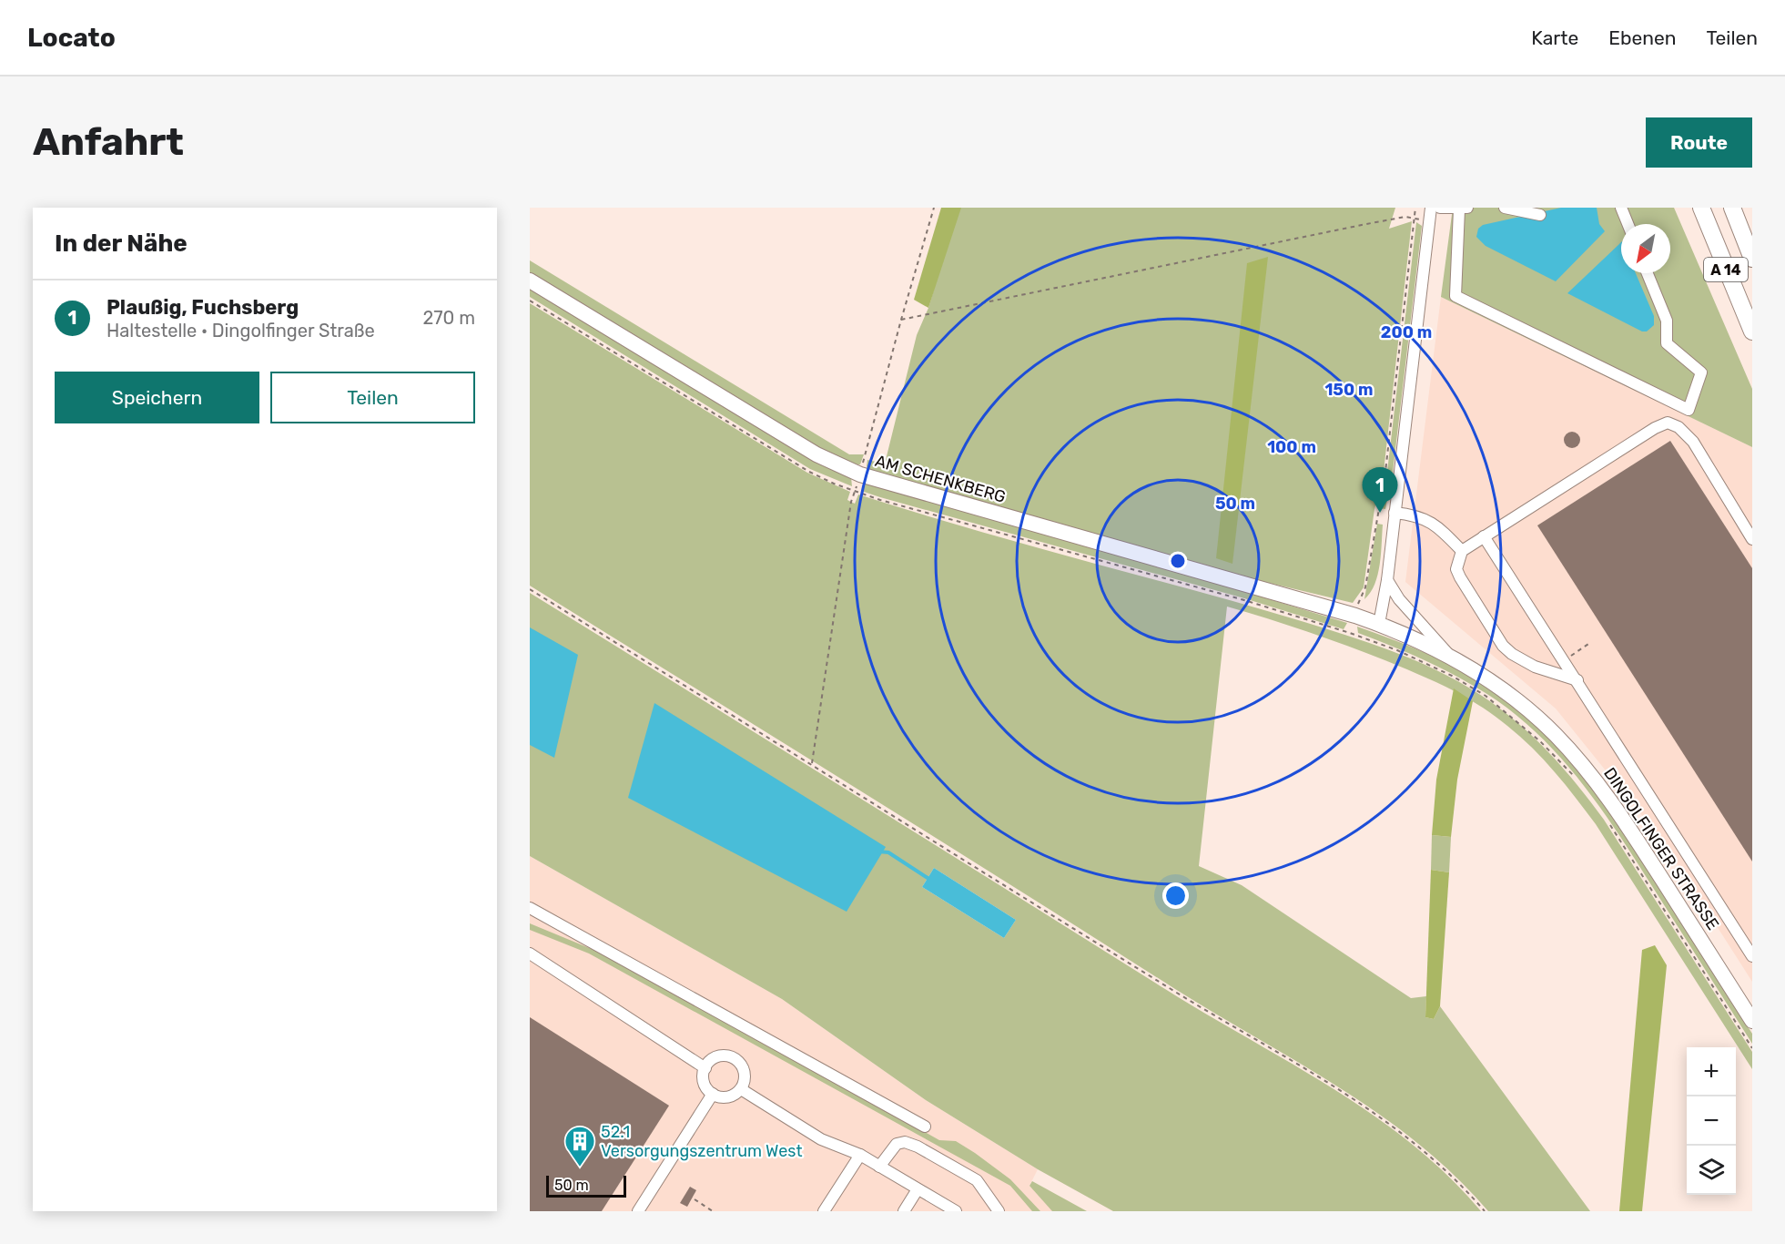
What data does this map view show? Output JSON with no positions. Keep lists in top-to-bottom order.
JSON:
{
  "streets": {
    "highway": ["A 14"],
    "main road": ["AM SCHENKBERG", "DINGOLFINGER STRASSE"]
  },
  "crossings": [
    ["AM SCHENKBERG", "DINGOLFINGER STRASSE"]
  ],
  "places": {
    "building": ["52.1 Versorgungszentrum West"]
  },
  "scale_bar": "50 m",
  "north": "bottom left",
  "page": {
    "header": "Locato",
    "nav": ["Karte", "Ebenen", "Teilen"],
    "buttons": [
      "Route",
      ["Speichern", "Teilen"]
    ],
    "title": "Anfahrt",
    "heading": "In der Nähe",
    "list": [
      {
        "mark": "1",
        "name": "Plaußig, Fuchsberg",
        "note": "Haltestelle · Dingolfinger Straße",
        "value": "270 m"
      }
    ],
    "pins": "1",
    "map_buttons": ["+", "−"],
    "scale": "50 m"
  },
  "rings": [
    "200 m",
    "150 m",
    "100 m",
    "50 m"
  ]
}
